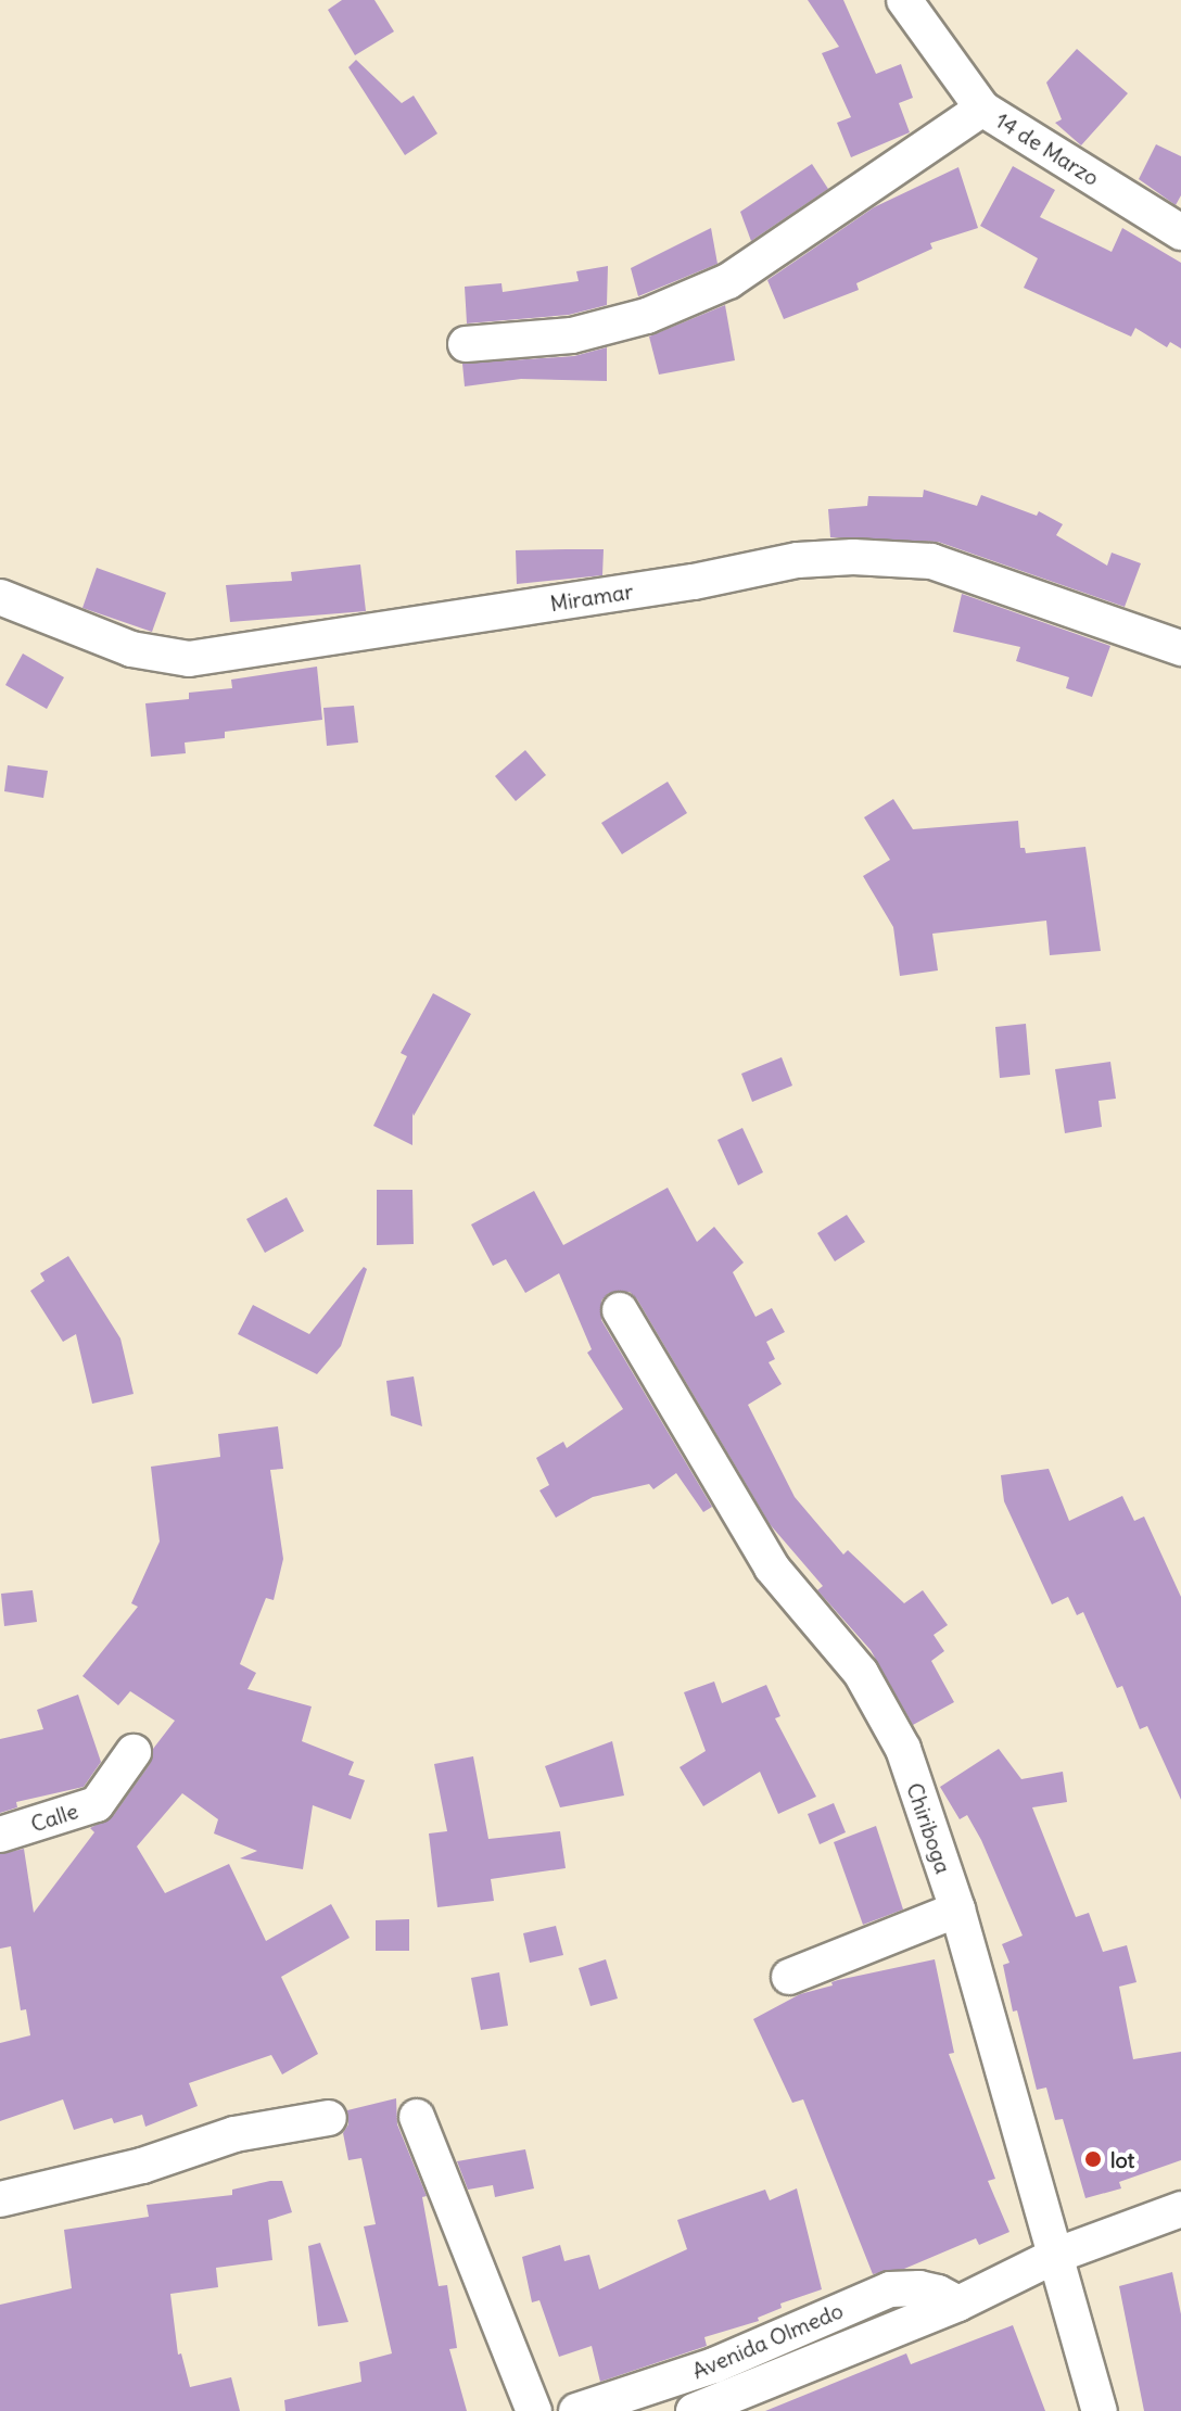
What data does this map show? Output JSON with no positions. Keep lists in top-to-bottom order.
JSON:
{
  "streets": {
    "street": [
      "14 de Marzo",
      "Miramar",
      "Calle",
      "Chiriboga",
      "Avenida Olmedo"
    ]
  },
  "crossings": [
    ["Chiriboga", "Avenida Olmedo"]
  ],
  "places": ["lot"]
}
